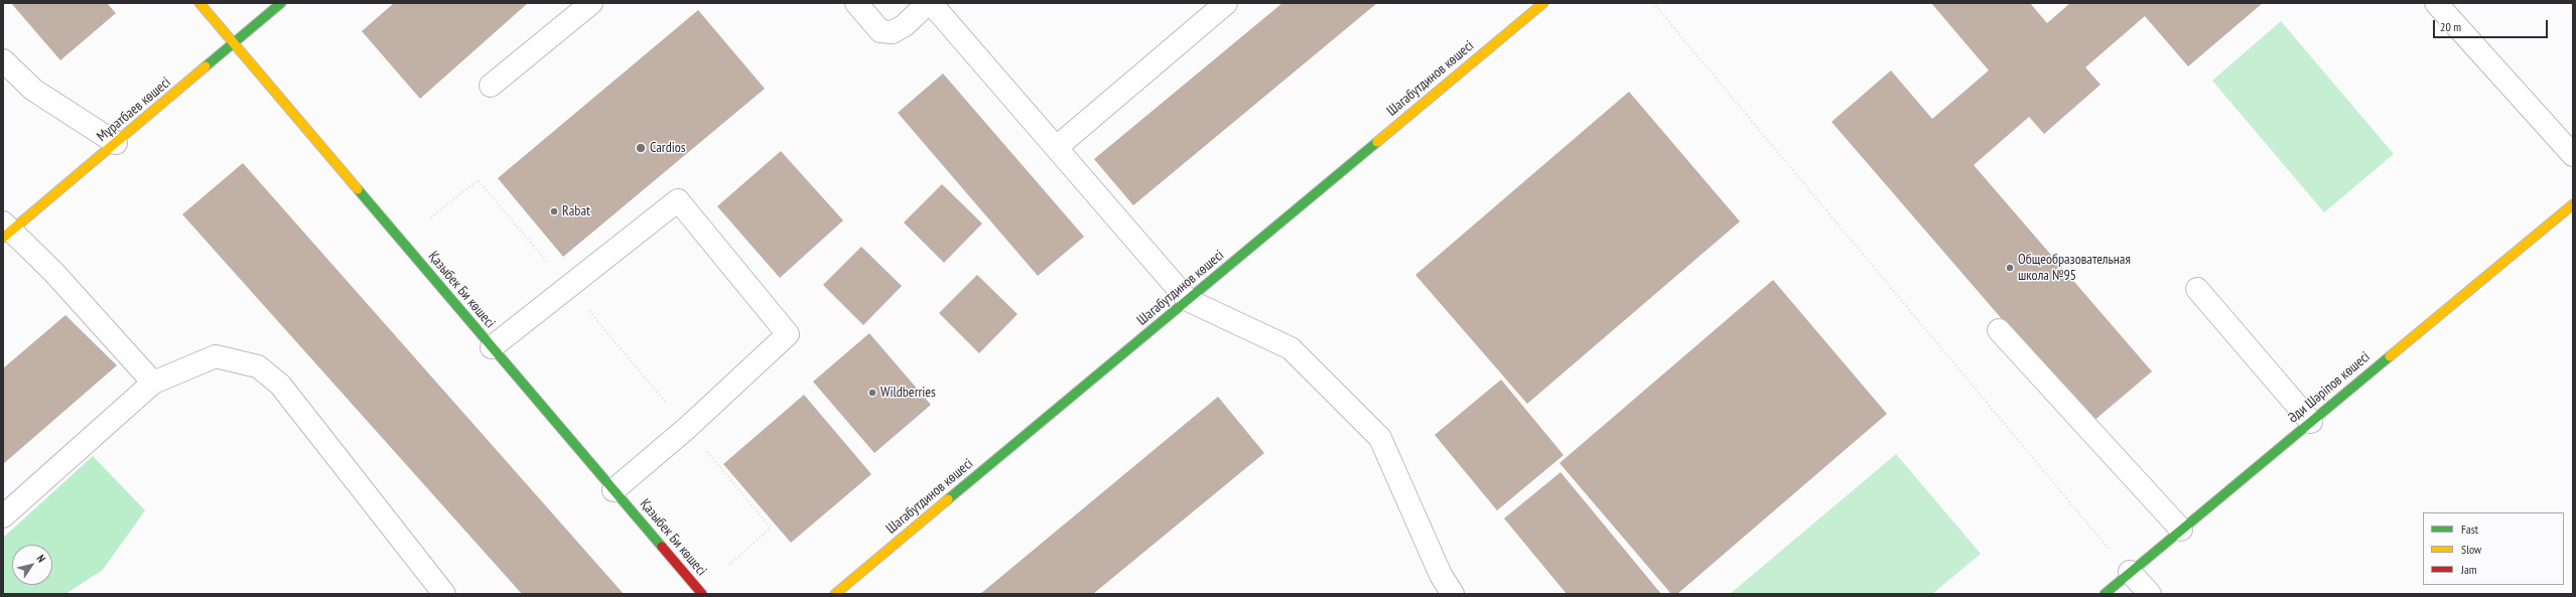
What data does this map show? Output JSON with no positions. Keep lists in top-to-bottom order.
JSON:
{
  "streets": {
    "street": [
      "Шагабутдинов көшесі",
      "Мұратбаев көшесі",
      "Қазыбек Би көшесі",
      "Әди Шәріпов көшесі"
    ]
  },
  "crossings": [
    ["Мұратбаев көшесі", "Қазыбек Би көшесі"]
  ],
  "places": [
    "Cardios",
    "Rabat",
    "Общеобразовательная школа №95",
    "Wildberries"
  ],
  "legend": ["Fast", "Slow", "Jam"],
  "scale_bar": "20 m",
  "north": "top right"
}
